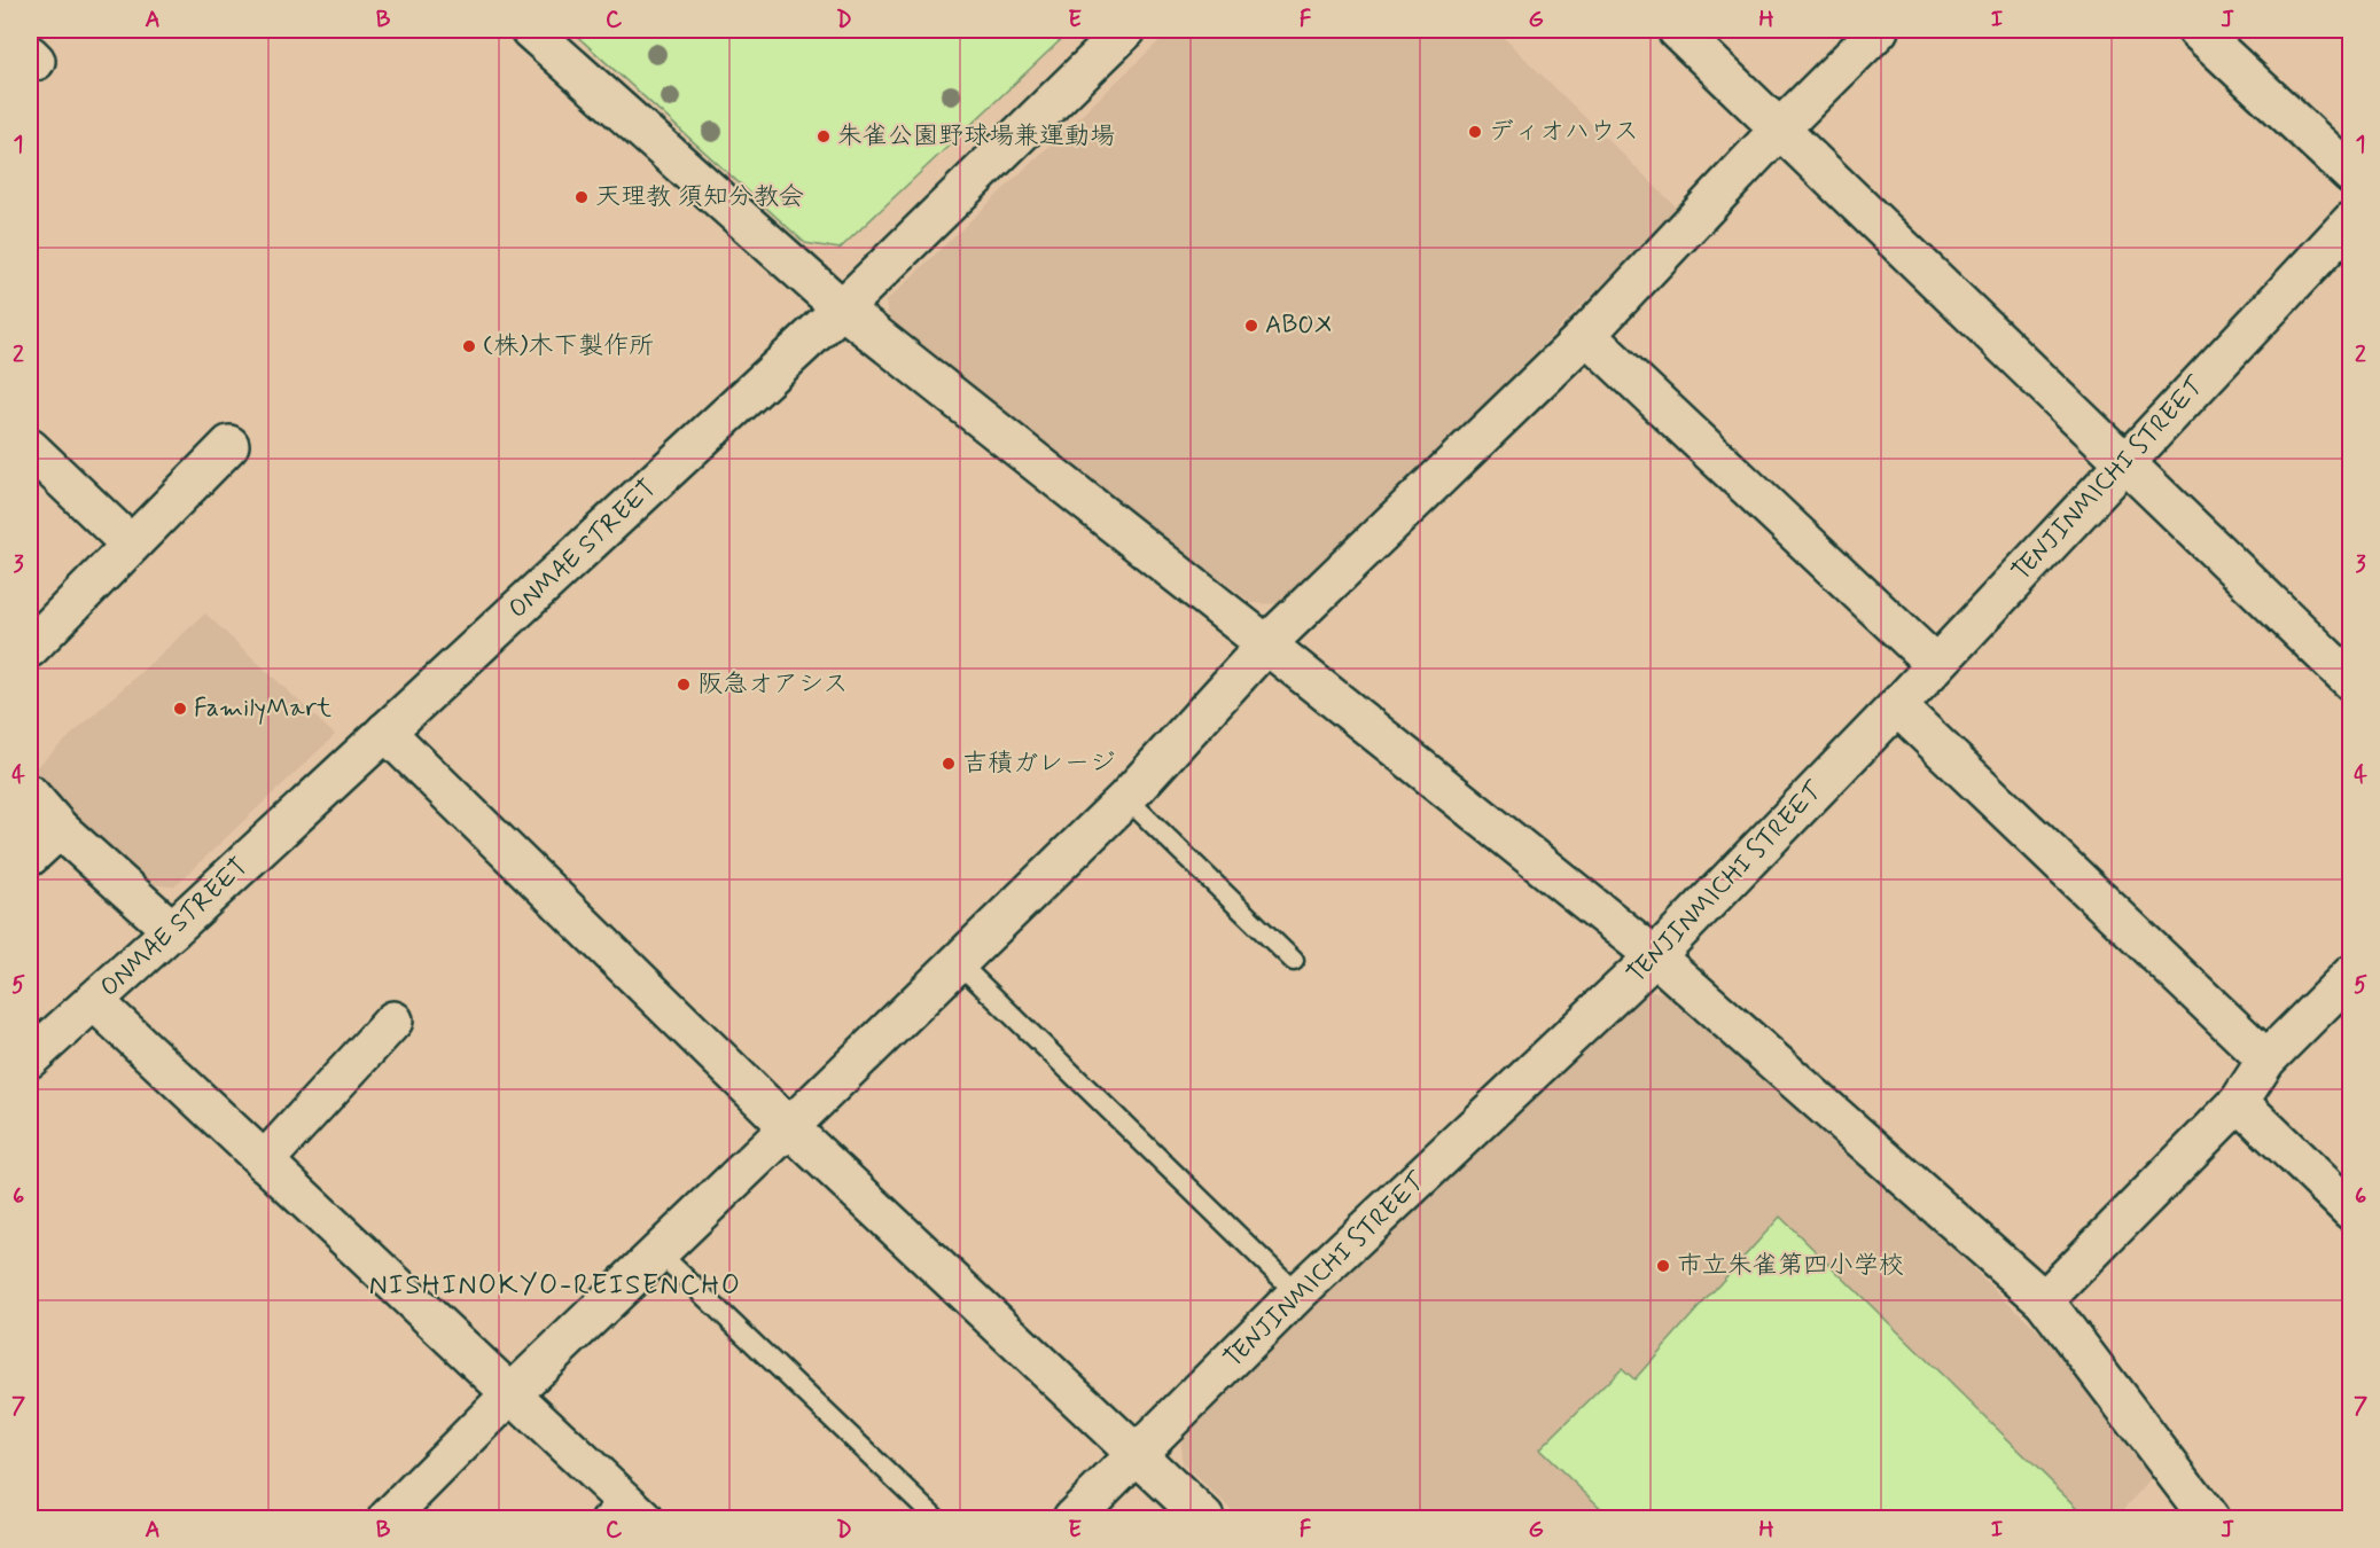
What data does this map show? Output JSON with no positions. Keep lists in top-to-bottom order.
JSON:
{
  "streets": {
    "street": ["TENJINMICHI STREET", "ONMAE STREET"]
  },
  "districts": ["NISHINOKYO-REISENCHO"],
  "places": [
    "ディオハウス",
    "朱雀公園野球場兼運動場",
    "天理教 須知分教会",
    "ABOX",
    "(株)木下製作所",
    "阪急オアシス",
    "FamilyMart",
    "吉積ガレージ",
    "市立朱雀第四小学校"
  ],
  "grid": {
    "columns": [
      "A",
      "B",
      "C",
      "D",
      "E",
      "F",
      "G",
      "H",
      "I",
      "J"
    ],
    "rows": [
      "1",
      "2",
      "3",
      "4",
      "5",
      "6",
      "7"
    ]
  }
}
